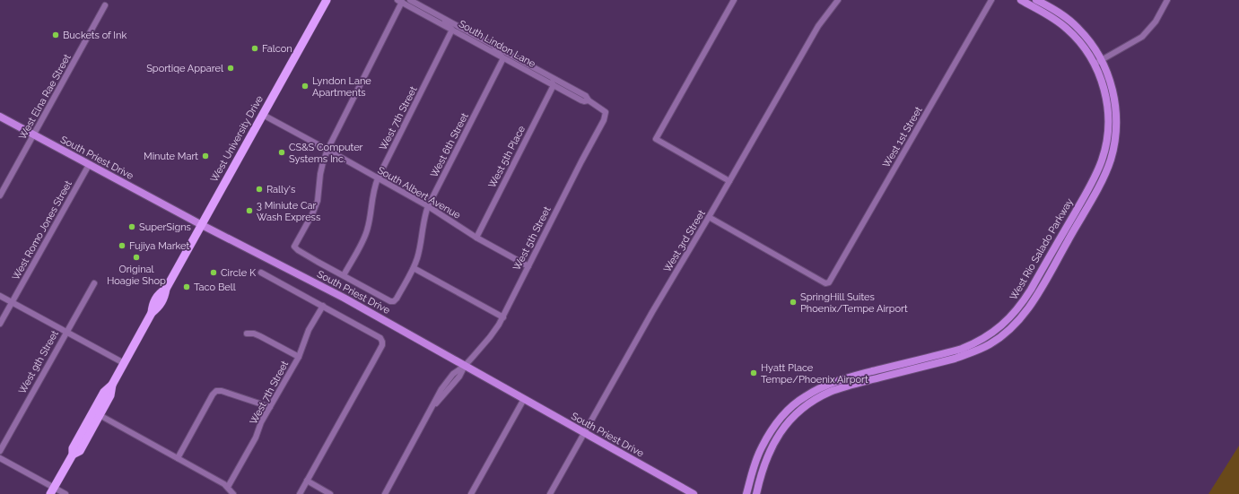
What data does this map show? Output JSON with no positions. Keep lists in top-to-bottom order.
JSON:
{
  "streets": {
    "main road": ["West University Drive", "South Priest Drive", "West Rio Salado Parkway"],
    "street": [
      "South Lindon Lane",
      "West Elna Rae Street",
      "West 7th Street",
      "West 1st Street",
      "West 6th Street",
      "West 5th Place",
      "South Albert Avenue",
      "West Romo Jones Street",
      "West 5th Street",
      "West 3rd Street",
      "West 9th Street"
    ]
  },
  "crossings": [
    ["South Lindon Lane", "West 7th Street"],
    ["South Lindon Lane", "West 6th Street"],
    ["South Lindon Lane", "West 5th Place"],
    ["South Lindon Lane", "West 5th Street"],
    ["West Elna Rae Street", "South Priest Drive"],
    ["West 7th Street", "South Priest Drive"],
    ["West 7th Street", "South Albert Avenue"],
    ["West 1st Street", "West 3rd Street"],
    ["West University Drive", "South Priest Drive"],
    ["West University Drive", "South Albert Avenue"],
    ["West 6th Street", "South Priest Drive"],
    ["West 6th Street", "South Albert Avenue"],
    ["West 5th Place", "South Albert Avenue"],
    ["South Priest Drive", "South Albert Avenue"],
    ["South Priest Drive", "West Romo Jones Street"],
    ["South Priest Drive", "West 5th Street"],
    ["South Priest Drive", "West 3rd Street"],
    ["South Albert Avenue", "West 5th Street"]
  ],
  "places": [
    "Buckets of Ink",
    "Falcon",
    "Sportiqe Apparel",
    "Lyndon Lane Apartments",
    "CS&S Computer Systems Inc.",
    "Minute Mart",
    "Rally's",
    "3 Miniute Car Wash Express",
    "SuperSigns",
    "Fujiya Market",
    "Original Hoagie Shop",
    "Circle K",
    "Taco Bell",
    "SpringHill Suites Phoenix/Tempe Airport",
    "Hyatt Place Tempe/Phoenix Airport"
  ]
}
